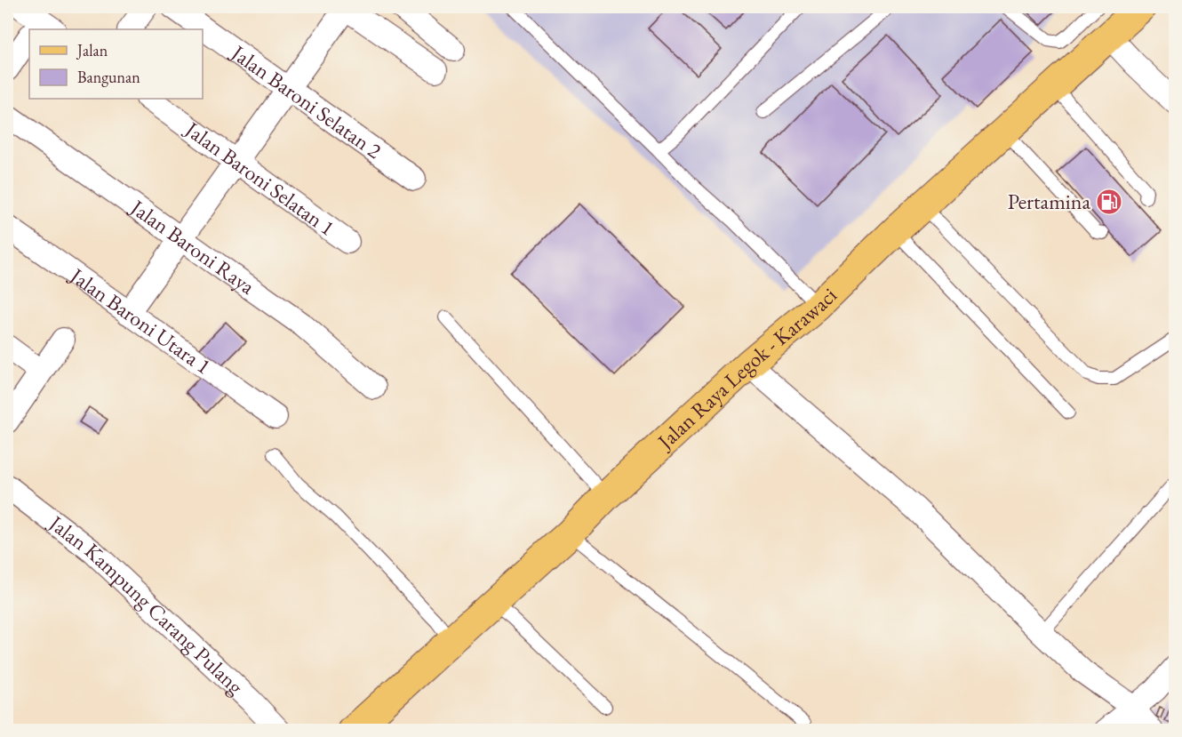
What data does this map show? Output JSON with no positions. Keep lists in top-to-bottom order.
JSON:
{
  "streets": {
    "main road": ["Jalan Raya Legok - Karawaci"],
    "street": [
      "Jalan Baroni Selatan 2",
      "Jalan Baroni Selatan 1",
      "Jalan Baroni Raya",
      "Jalan Baroni Utara 1",
      "Jalan Kampung Carang Pulang"
    ]
  },
  "places": {
    "fuel station": ["Pertamina"]
  },
  "legend": ["Jalan", "Bangunan"]
}
